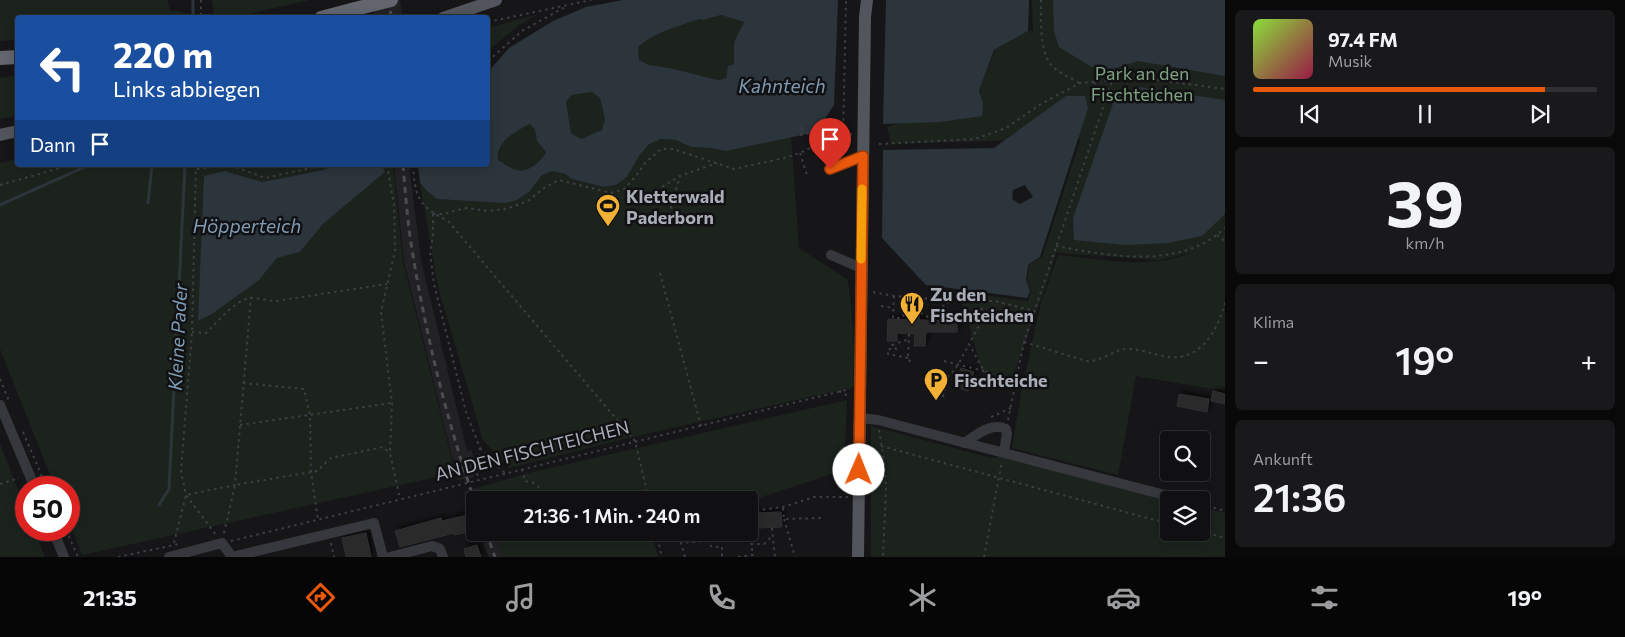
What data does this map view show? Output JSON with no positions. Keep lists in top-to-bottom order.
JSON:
{
  "streets": {
    "path": ["AN DEN FISCHTEICHEN"]
  },
  "water": ["Kahnteich", "Höpperteich", "Kleine Pader"],
  "parks": ["Park an den Fischteichen"],
  "places": {
    "sports": ["Kletterwald Paderborn"],
    "restaurant": ["Zu den Fischteichen"],
    "parking": ["Fischteiche"]
  },
  "page": {
    "turn": ["220 m", "Links abbiegen"],
    "song": ["97.4 FM", "Musik"],
    "then": "Dann",
    "tile": [
      ["39", "km/h"],
      "Klima",
      ["Ankunft", "21:36"]
    ],
    "heat": ["−", "19°", "+"],
    "limit": "50",
    "trip": "21:36 · 1 Min. · 240 m",
    "tabs": ["21:35", "19°"]
  }
}
